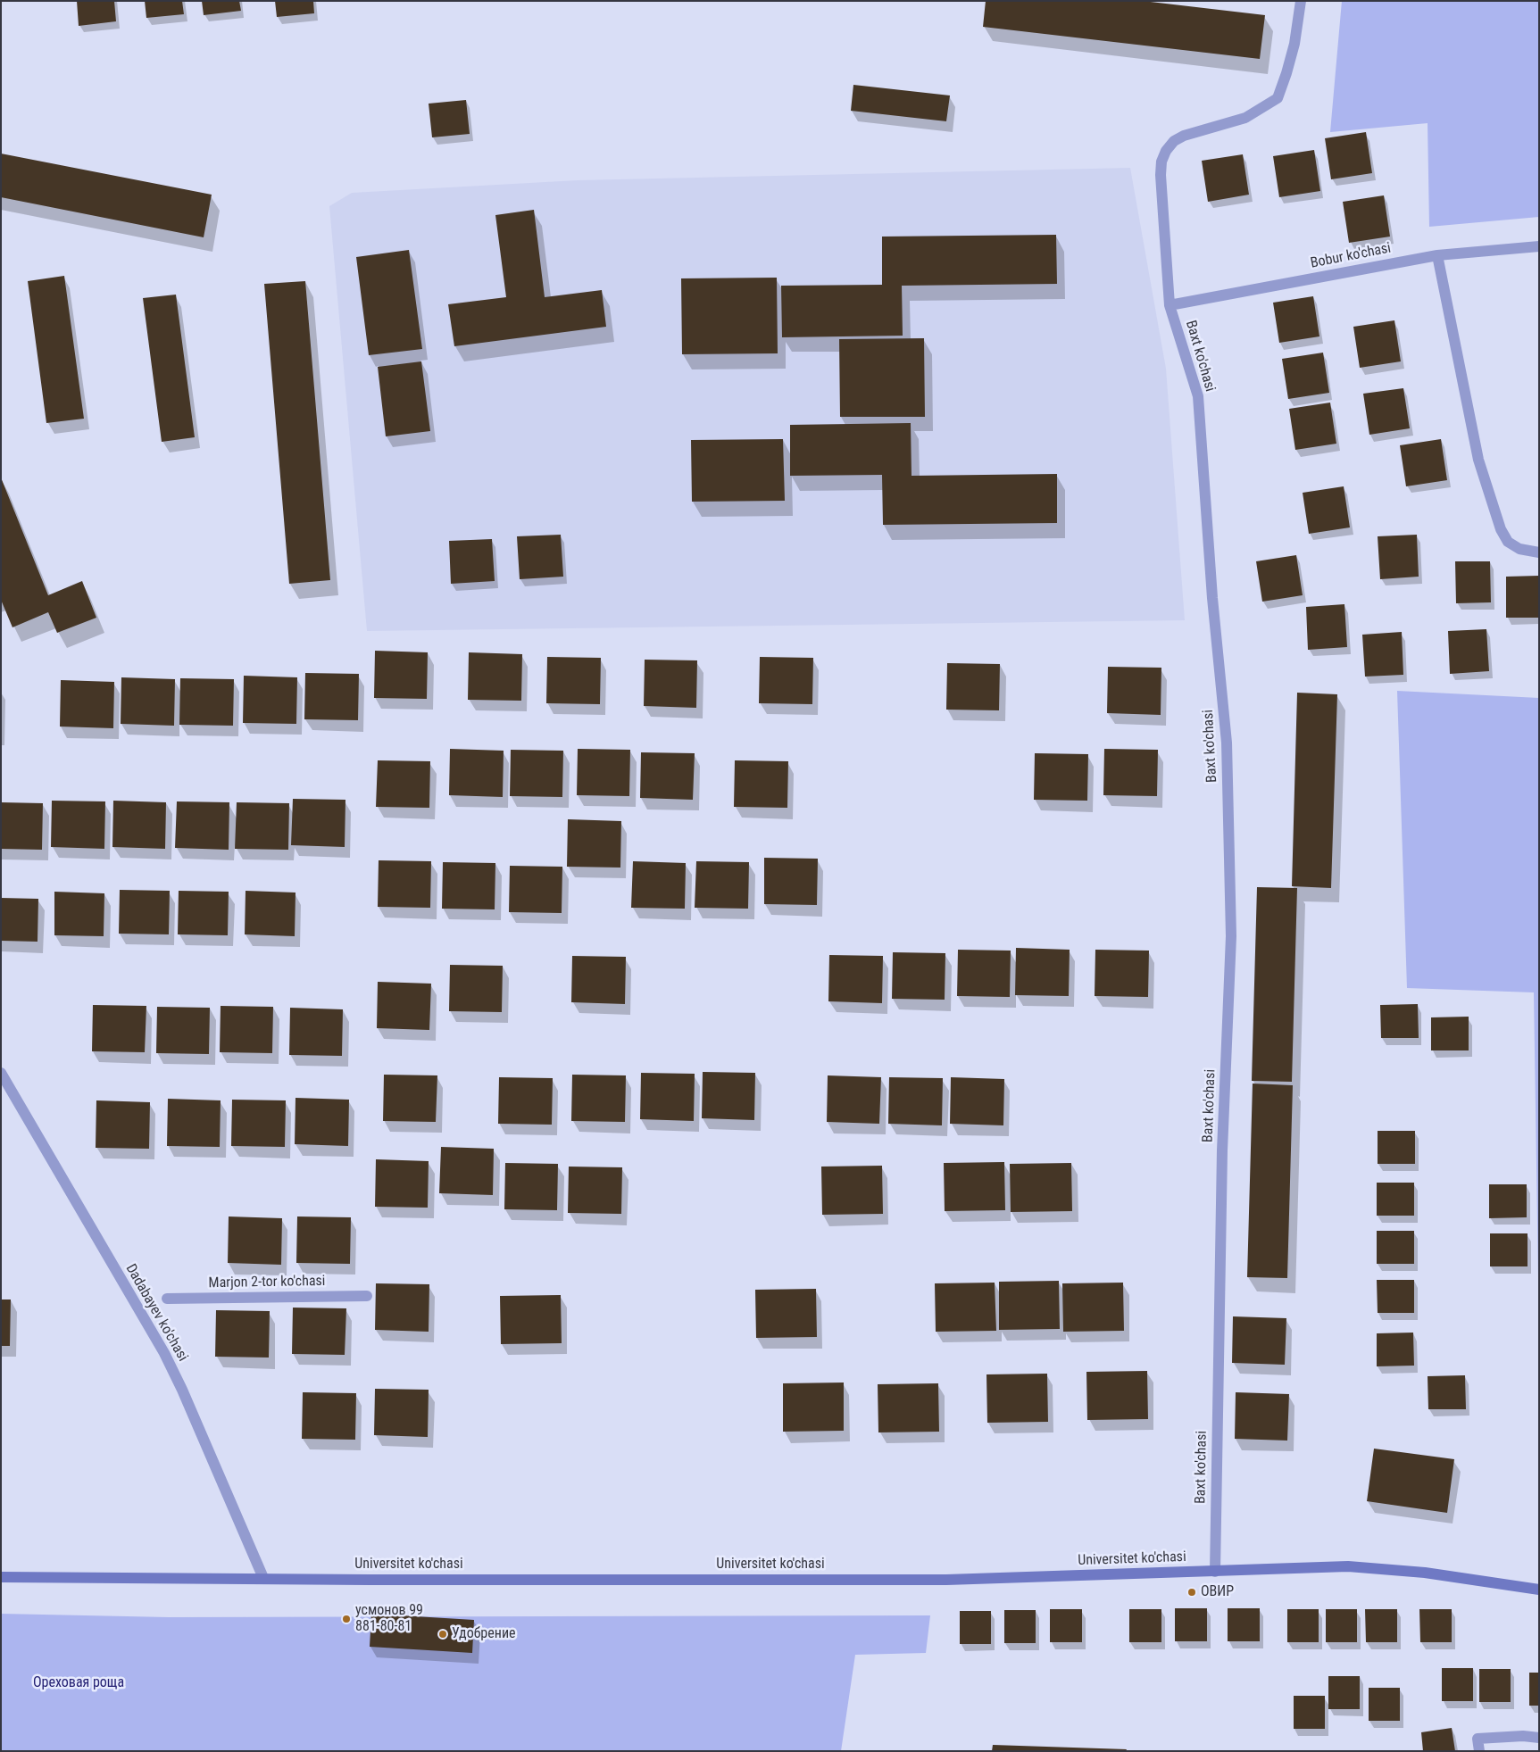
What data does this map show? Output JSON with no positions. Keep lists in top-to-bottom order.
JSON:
{
  "streets": {
    "main road": ["Universitet ko'chasi"],
    "street": [
      "Bobur ko'chasi",
      "Baxt ko'chasi",
      "Marjon 2-tor ko'chasi",
      "Dadabayev ko'chasi"
    ]
  },
  "crossings": [
    ["Bobur ko'chasi", "Baxt ko'chasi"],
    ["Baxt ko'chasi", "Universitet ko'chasi"],
    ["Dadabayev ko'chasi", "Universitet ko'chasi"]
  ],
  "parks": ["Ореховая роща"],
  "places": ["ОВИР", "усмонов 99 881-80-81", "Удобрение"]
}
